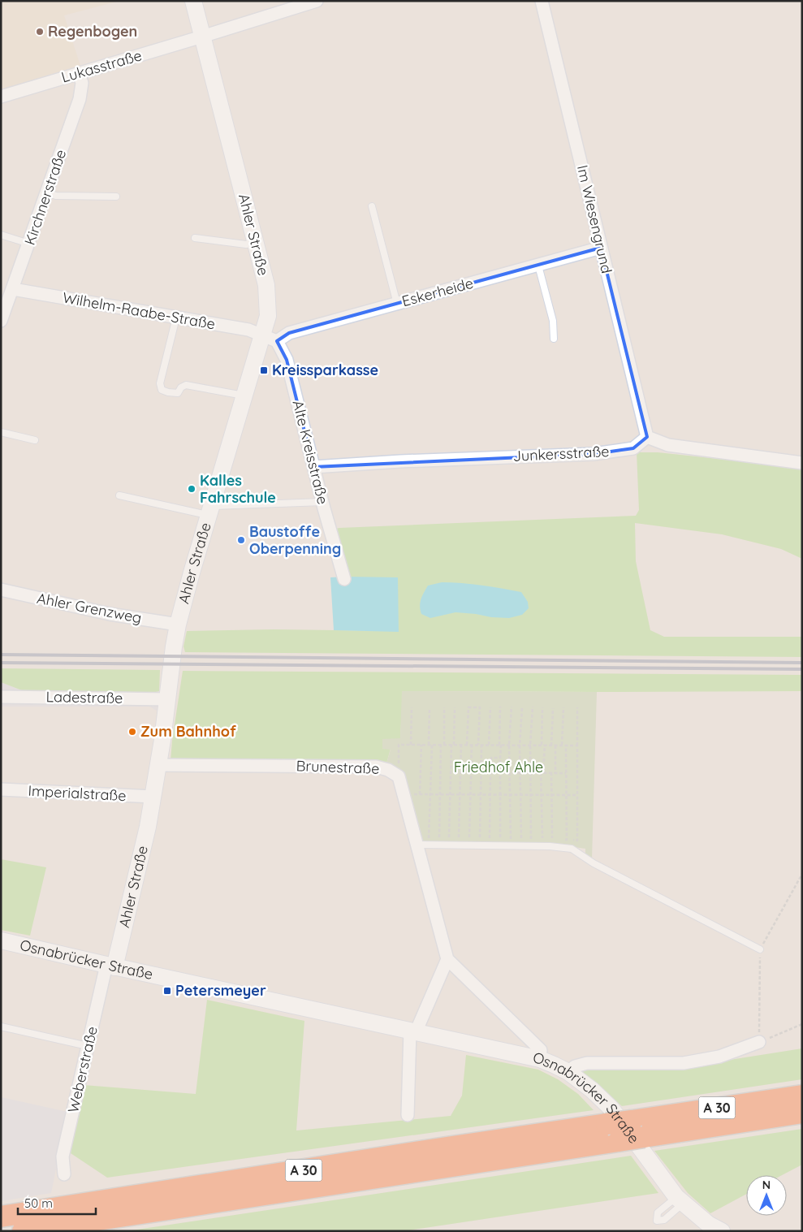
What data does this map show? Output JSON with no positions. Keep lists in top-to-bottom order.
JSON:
{
  "streets": {
    "highway": ["A 30"],
    "main road": ["Ahler Straße", "Osnabrücker Straße"],
    "street": [
      "Lukasstraße",
      "Kirchnerstraße",
      "Im Wiesengrund",
      "Eskerheide",
      "Wilhelm-Raabe-Straße",
      "Alte Kreisstraße",
      "Junkersstraße",
      "Ahler Grenzweg",
      "Ladestraße",
      "Brunestraße",
      "Imperialstraße",
      "Weberstraße"
    ]
  },
  "crossings": [
    ["Lukasstraße", "Kirchnerstraße"],
    ["Lukasstraße", "Ahler Straße"],
    ["Kirchnerstraße", "Wilhelm-Raabe-Straße"],
    ["Im Wiesengrund", "Eskerheide"],
    ["Im Wiesengrund", "Junkersstraße"],
    ["Ahler Straße", "Eskerheide"],
    ["Ahler Straße", "Wilhelm-Raabe-Straße"],
    ["Ahler Straße", "Alte Kreisstraße"],
    ["Ahler Straße", "Ahler Grenzweg"],
    ["Ahler Straße", "Ladestraße"],
    ["Ahler Straße", "Brunestraße"],
    ["Ahler Straße", "Imperialstraße"],
    ["Ahler Straße", "Osnabrücker Straße"],
    ["Ahler Straße", "Weberstraße"],
    ["Eskerheide", "Wilhelm-Raabe-Straße"],
    ["Eskerheide", "Alte Kreisstraße"],
    ["Wilhelm-Raabe-Straße", "Alte Kreisstraße"],
    ["Alte Kreisstraße", "Junkersstraße"],
    ["Osnabrücker Straße", "Weberstraße"]
  ],
  "parks": ["Friedhof Ahle"],
  "places": {
    "other": [
      "Regenbogen",
      "Kalles Fahrschule",
      "Baustoffe Oberpenning",
      "Zum Bahnhof"
    ],
    "transit": ["Kreissparkasse", "Petersmeyer"]
  },
  "scale_bar": "50 m",
  "north": "top"
}
